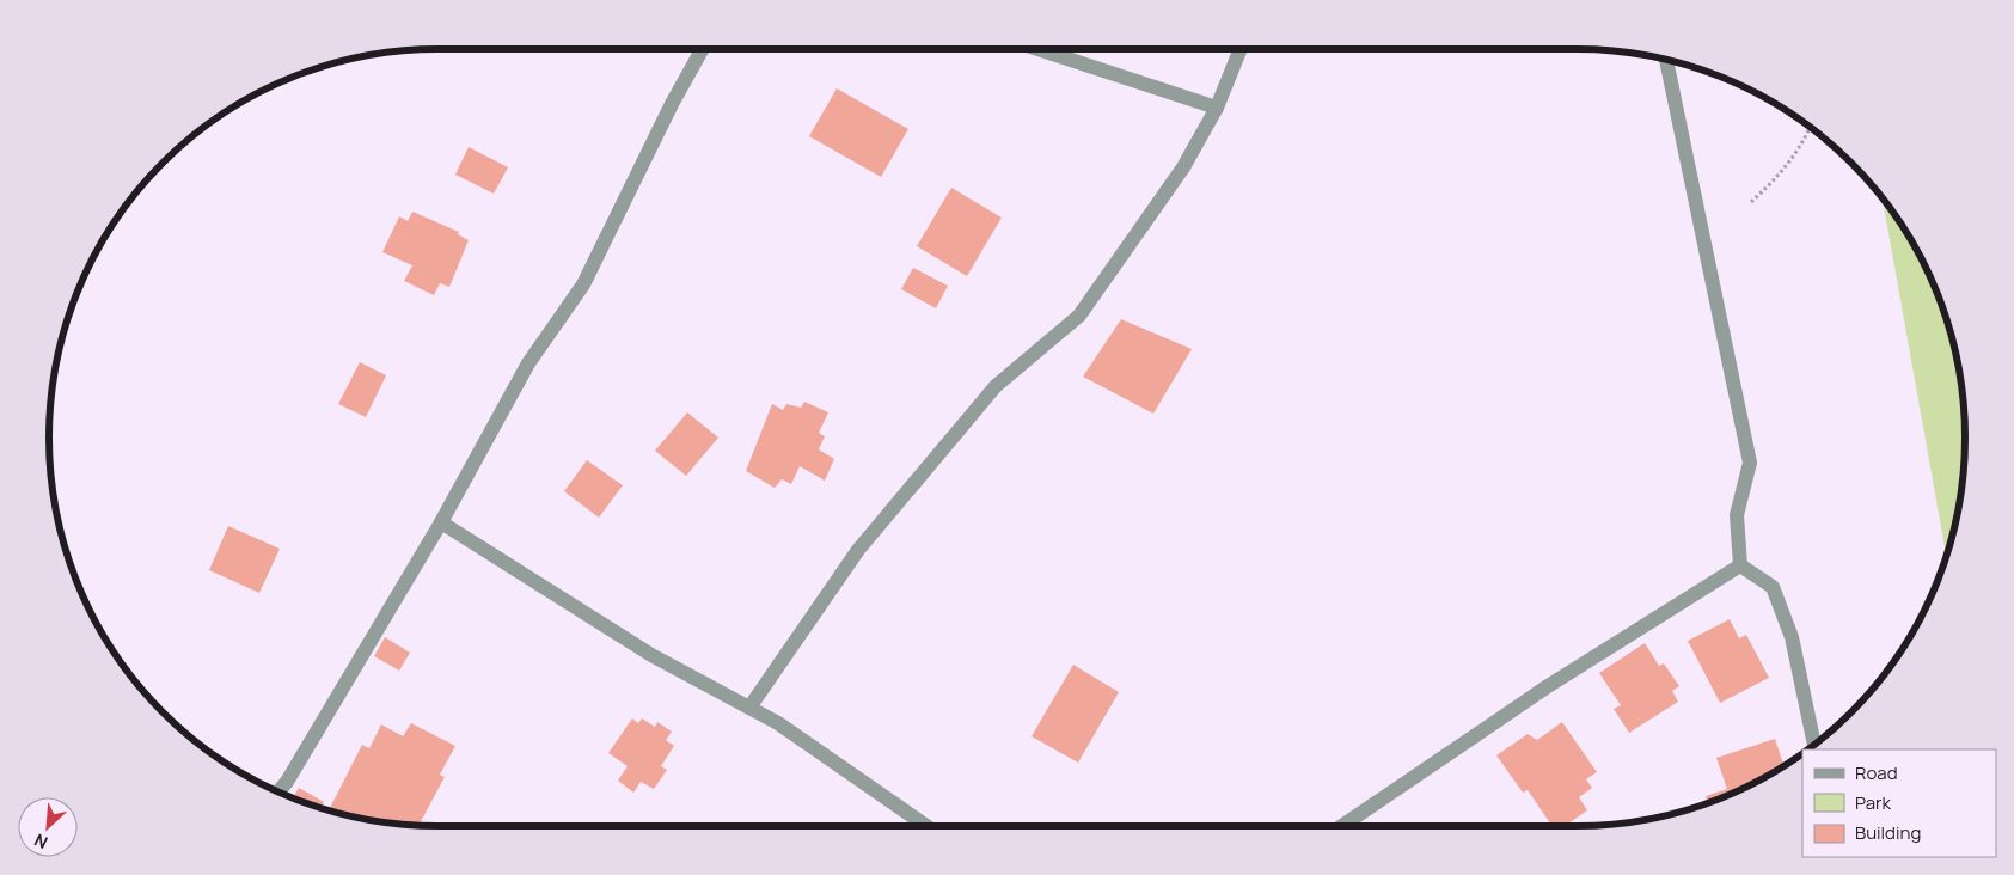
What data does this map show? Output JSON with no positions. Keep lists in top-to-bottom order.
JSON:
{
  "legend": ["Road", "Park", "Building"],
  "north": "bottom left"
}
